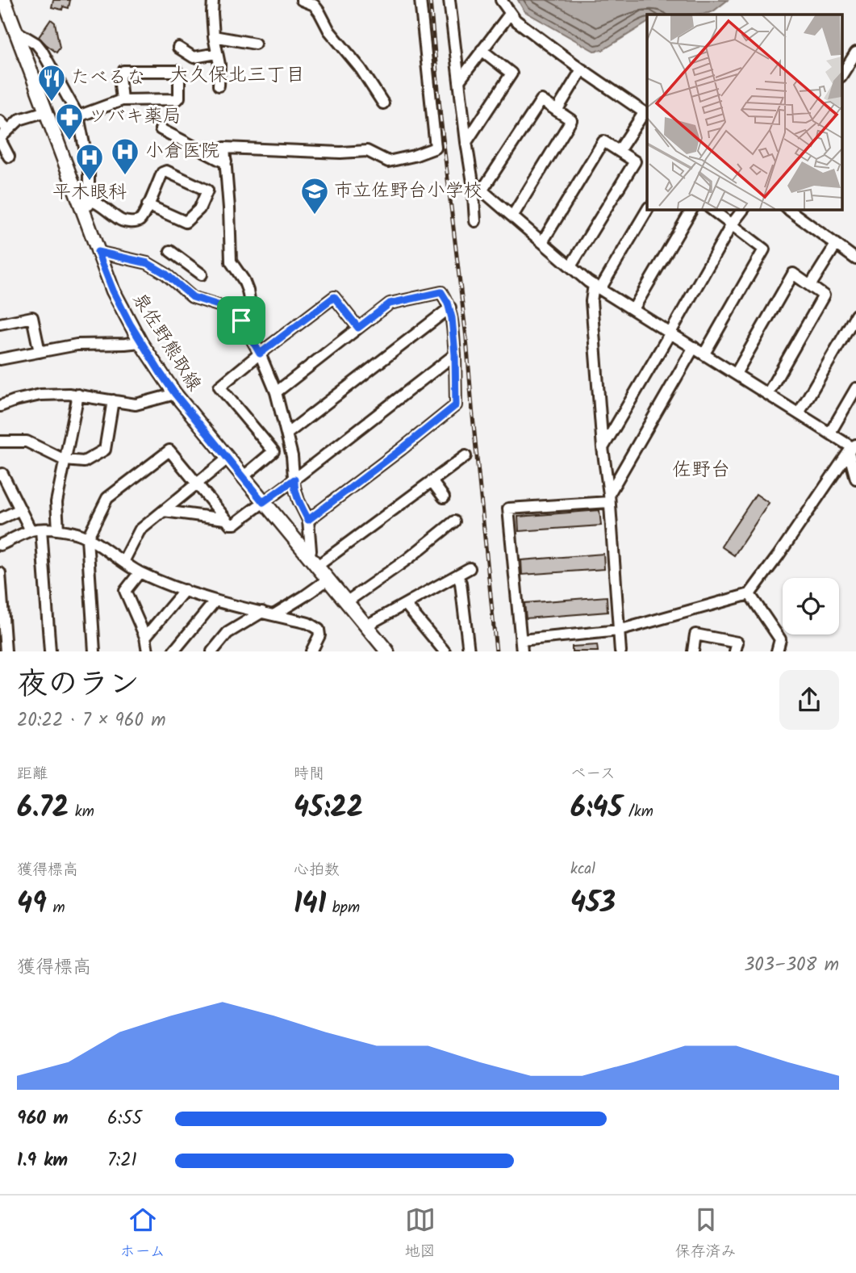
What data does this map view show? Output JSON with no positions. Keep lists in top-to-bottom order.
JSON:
{
  "streets": {
    "main road": ["泉佐野熊取線"]
  },
  "districts": ["大久保北三丁目", "佐野台"],
  "places": {
    "restaurant": ["たべるな"],
    "pharmacy": ["ツバキ薬局"],
    "hospital": ["小倉医院", "平木眼科"],
    "school or university": ["市立佐野台小学校"]
  },
  "page": {
    "heading": ["夜のラン", "20:22 · 7 × 960 m"],
    "stats": [
      ["距離", "6.72 km"],
      ["時間", "45:22"],
      ["ペース", "6:45 /km"],
      ["獲得標高", "49 m"],
      ["心拍数", "141 bpm"],
      ["kcal", "453"]
    ],
    "chart": ["獲得標高", "303–308 m"],
    "list": [
      {
        "name": "960 m",
        "note": "6:55"
      },
      {
        "name": "1.9 km",
        "note": "7:21"
      }
    ],
    "tabs": ["ホーム", "地図", "保存済み"]
  }
}
